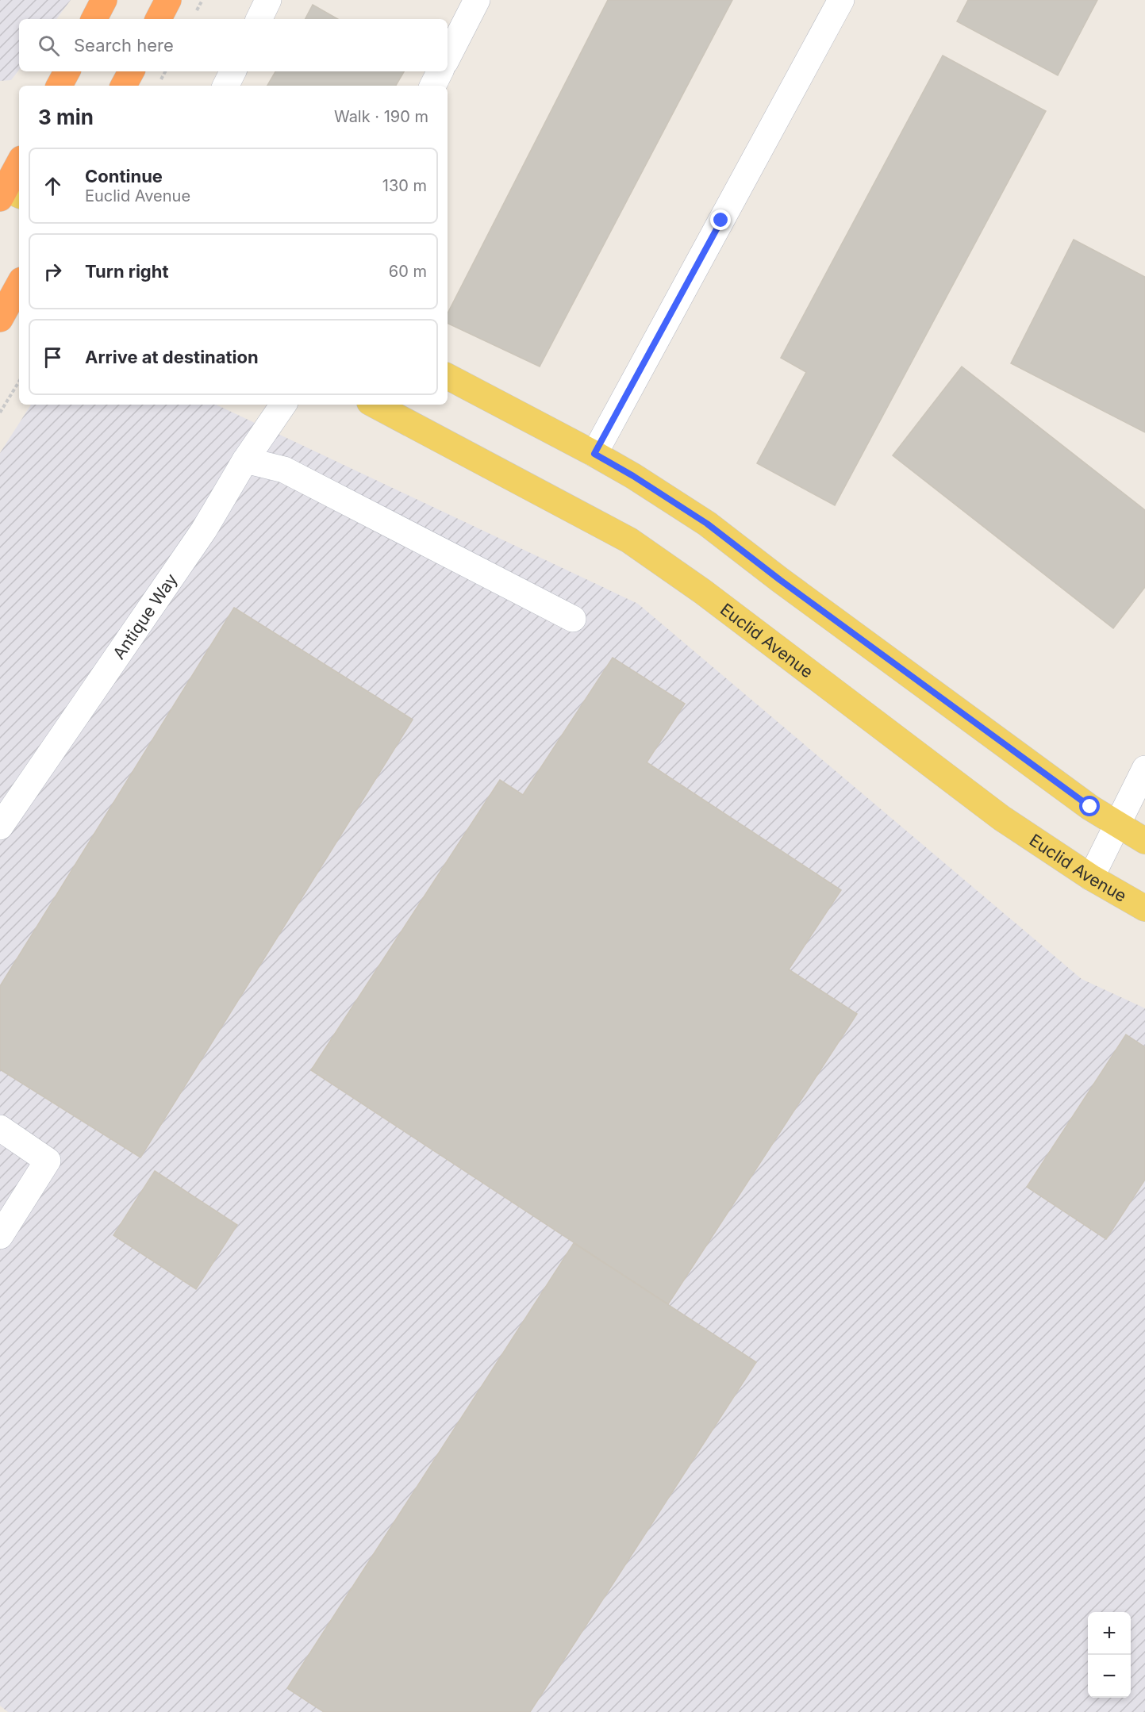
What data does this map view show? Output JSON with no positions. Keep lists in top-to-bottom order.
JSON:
{
  "streets": {
    "main road": ["Euclid Avenue"],
    "street": ["Antique Way"]
  },
  "page": {
    "search": "Search here",
    "heading": ["3 min", "Walk · 190 m"],
    "list": [
      ["Continue", "Euclid Avenue", "130 m"],
      ["Turn right", "60 m"],
      "Arrive at destination"
    ],
    "map_buttons": ["+", "−"]
  }
}
